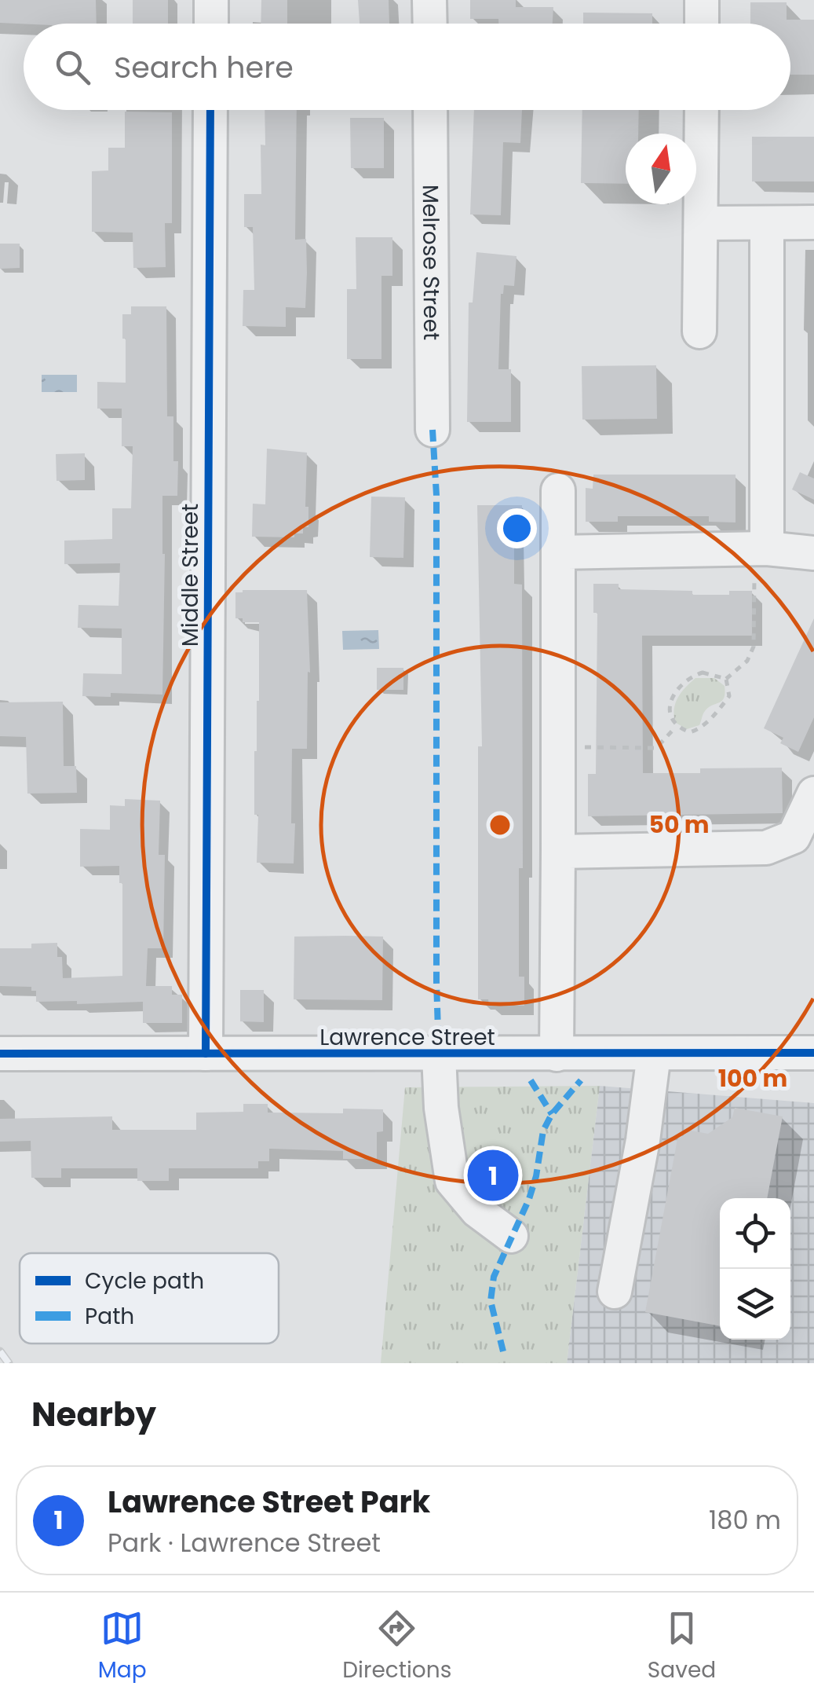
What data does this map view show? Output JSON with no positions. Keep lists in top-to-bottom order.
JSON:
{
  "streets": {
    "street": ["Melrose Street", "Middle Street", "Lawrence Street"]
  },
  "crossings": [
    ["Middle Street", "Lawrence Street"]
  ],
  "legend": ["Cycle path", "Path"],
  "north": "top",
  "page": {
    "search": "Search here",
    "pins": "1",
    "heading": "Nearby",
    "list": [
      {
        "mark": "1",
        "name": "Lawrence Street Park",
        "note": "Park · Lawrence Street",
        "value": "180 m"
      }
    ],
    "nav": ["Map", "Directions", "Saved"]
  },
  "rings": ["50 m", "100 m"]
}
